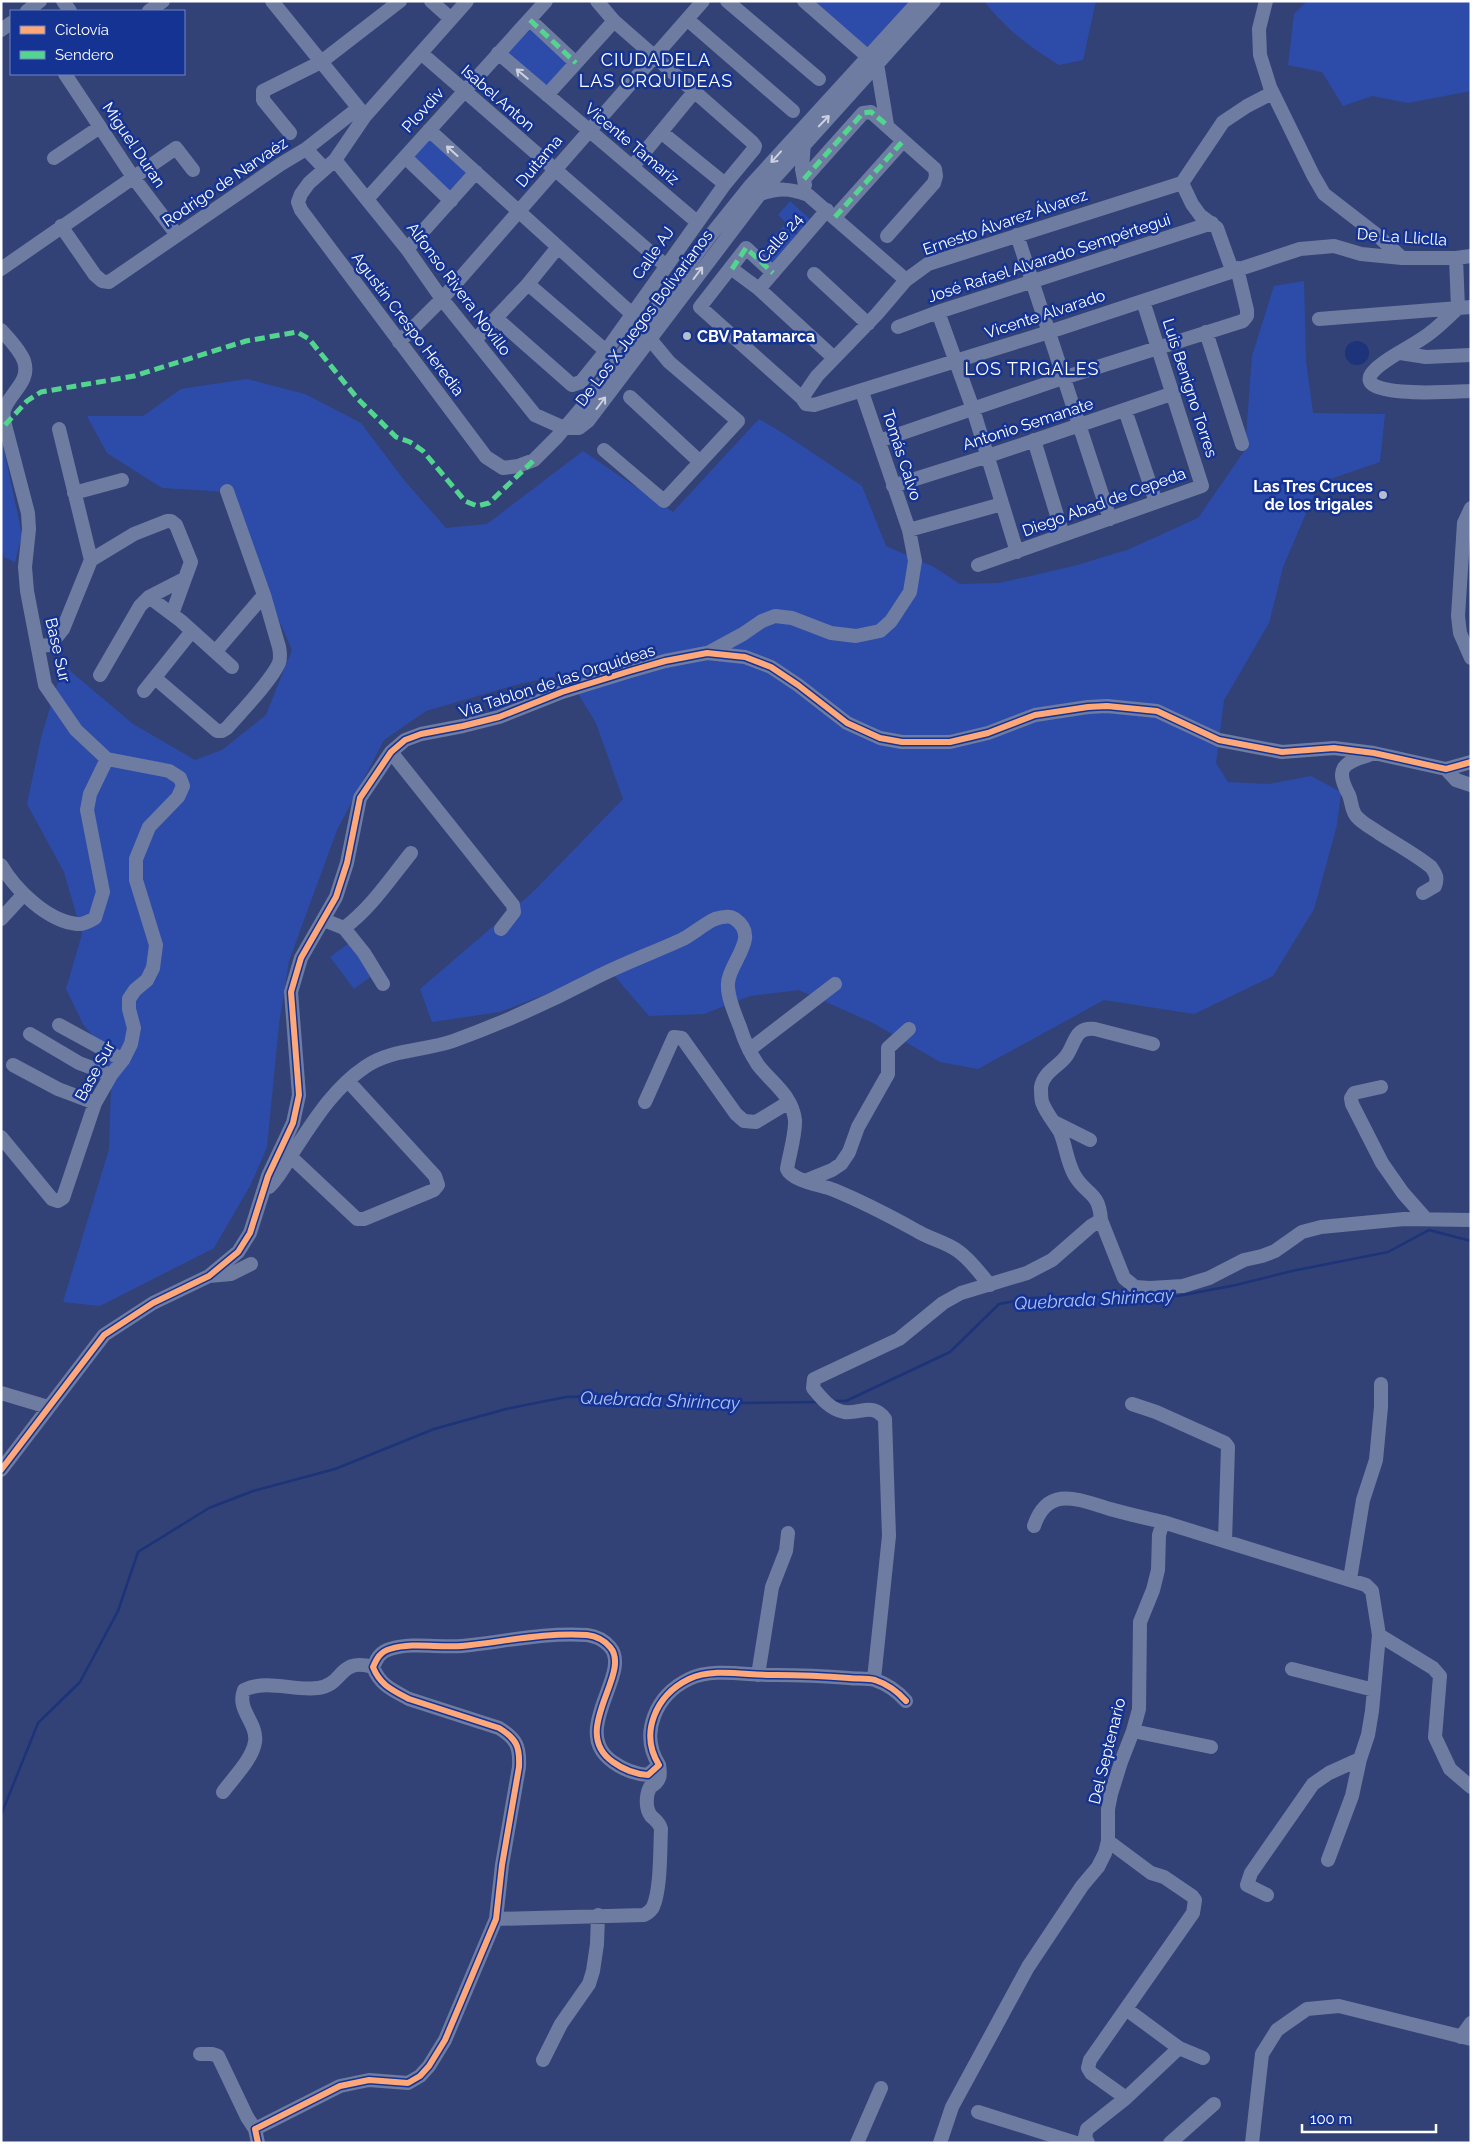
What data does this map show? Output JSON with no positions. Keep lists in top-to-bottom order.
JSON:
{
  "streets": {
    "street": [
      "Isabel Anton",
      "Plovdiv",
      "Vicente Tamariz",
      "Miguel Duran",
      "Duitama",
      "Rodrigo de Narvaéz",
      "Ernesto Álvarez Álvarez",
      "De La Lliclla",
      "Calle 24",
      "Calle AJ",
      "José Rafael Alvarado Sempértegui",
      "Alfonso Rivera Novillo",
      "Vicente Alvarado",
      "De Los X Juegos Bolivarianos",
      "Agustín Crespo Heredia",
      "Luis Benigno Torres",
      "Antonio Semanate",
      "Tomás Calvo",
      "Diego Abad de Cepeda",
      "Base Sur",
      "Via Tablon de las Orquideas",
      "Del Septenario"
    ]
  },
  "crossings": [
    ["Isabel Anton", "Plovdiv"],
    ["Isabel Anton", "Duitama"],
    ["Isabel Anton", "Calle AJ"],
    ["Plovdiv", "Vicente Tamariz"],
    ["Plovdiv", "Alfonso Rivera Novillo"],
    ["Vicente Tamariz", "Duitama"],
    ["Vicente Tamariz", "Calle AJ"],
    ["Miguel Duran", "Rodrigo de Narvaéz"],
    ["Duitama", "Alfonso Rivera Novillo"],
    ["Duitama", "Agustín Crespo Heredia"],
    ["Rodrigo de Narvaéz", "Alfonso Rivera Novillo"],
    ["Ernesto Álvarez Álvarez", "Vicente Alvarado"],
    ["De La Lliclla", "Vicente Alvarado"],
    ["Alfonso Rivera Novillo", "De Los X Juegos Bolivarianos"],
    ["Alfonso Rivera Novillo", "Agustín Crespo Heredia"],
    ["Vicente Alvarado", "Luis Benigno Torres"],
    ["Vicente Alvarado", "Tomás Calvo"],
    ["De Los X Juegos Bolivarianos", "Agustín Crespo Heredia"],
    ["Luis Benigno Torres", "Antonio Semanate"],
    ["Luis Benigno Torres", "Diego Abad de Cepeda"],
    ["Antonio Semanate", "Tomás Calvo"],
    ["Tomás Calvo", "Via Tablon de las Orquideas"]
  ],
  "districts": ["CIUDADELA LAS ORQUIDEAS", "LOS TRIGALES"],
  "water": ["Quebrada Shirincay"],
  "places": ["CBV Patamarca", "Las Tres Cruces de los trigales"],
  "legend": ["Ciclovía", "Sendero"],
  "scale_bar": "100 m"
}
